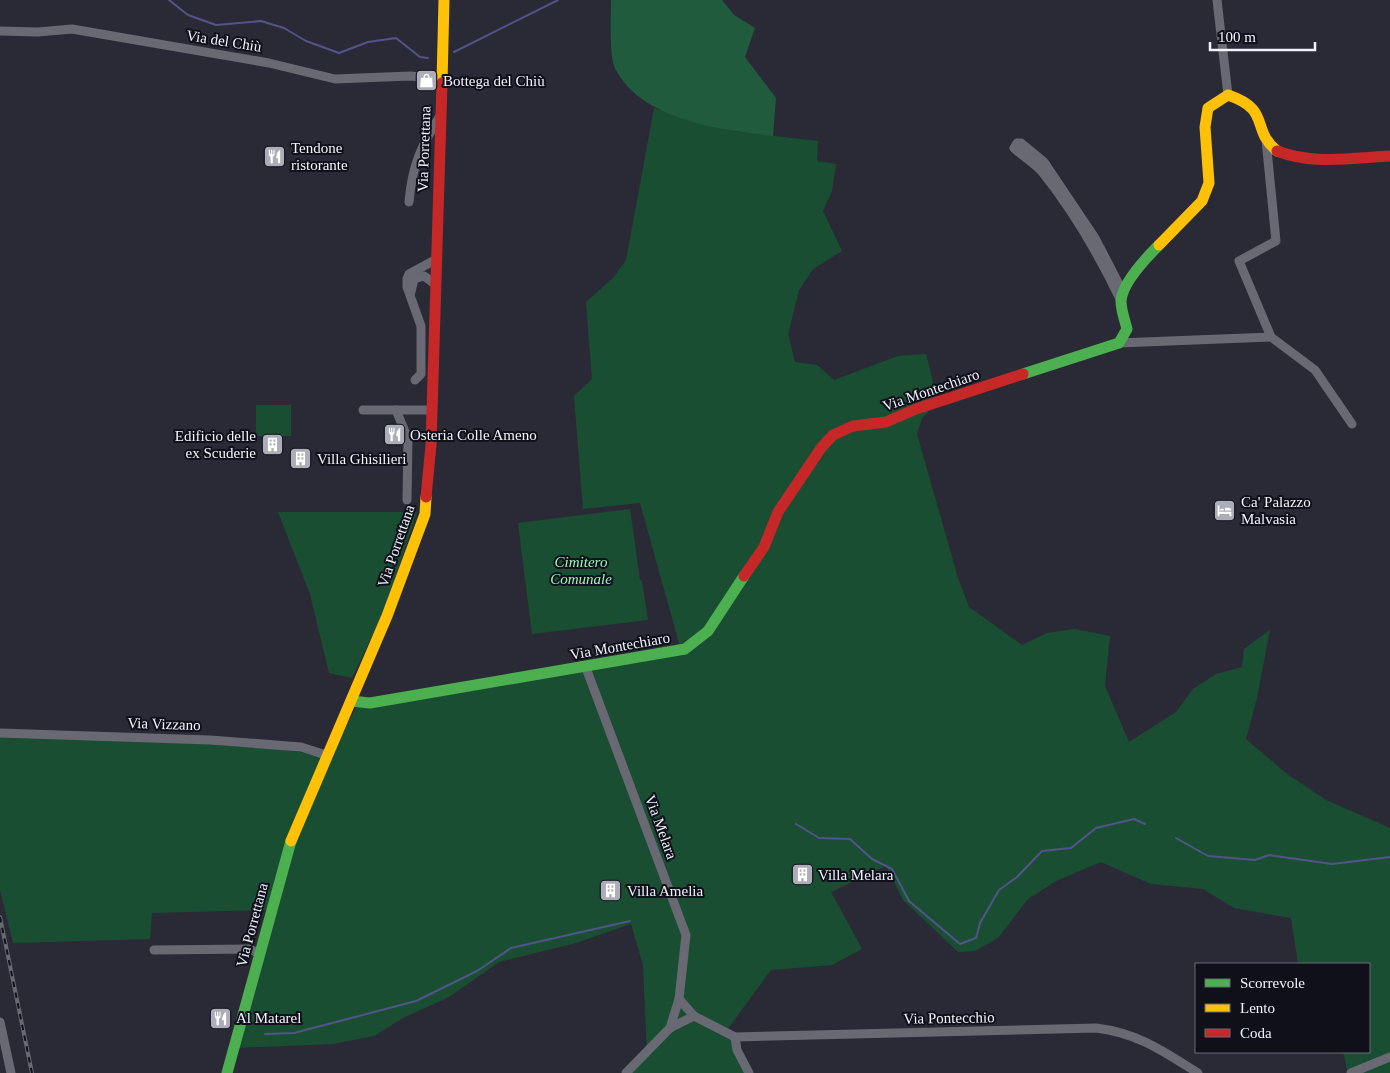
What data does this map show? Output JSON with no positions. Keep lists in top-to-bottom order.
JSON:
{
  "streets": {
    "street": [
      "Via del Chiù",
      "Via Porrettana",
      "Via Montechiaro",
      "Via Vizzano",
      "Via Melara",
      "Via Pontecchio"
    ]
  },
  "crossings": [
    ["Via del Chiù", "Via Porrettana"],
    ["Via Porrettana", "Via Montechiaro"],
    ["Via Porrettana", "Via Vizzano"],
    ["Via Montechiaro", "Via Melara"]
  ],
  "parks": ["Cimitero Comunale"],
  "places": {
    "shop": ["Bottega del Chiù"],
    "restaurant": ["Tendone ristorante", "Osteria Colle Ameno", "Al Matarel"],
    "building": [
      "Edificio delle ex Scuderie",
      "Villa Ghisilieri",
      "Villa Melara",
      "Villa Amelia"
    ],
    "hotel": ["Ca' Palazzo Malvasia"]
  },
  "legend": ["Scorrevole", "Lento", "Coda"],
  "scale_bar": "100 m"
}
